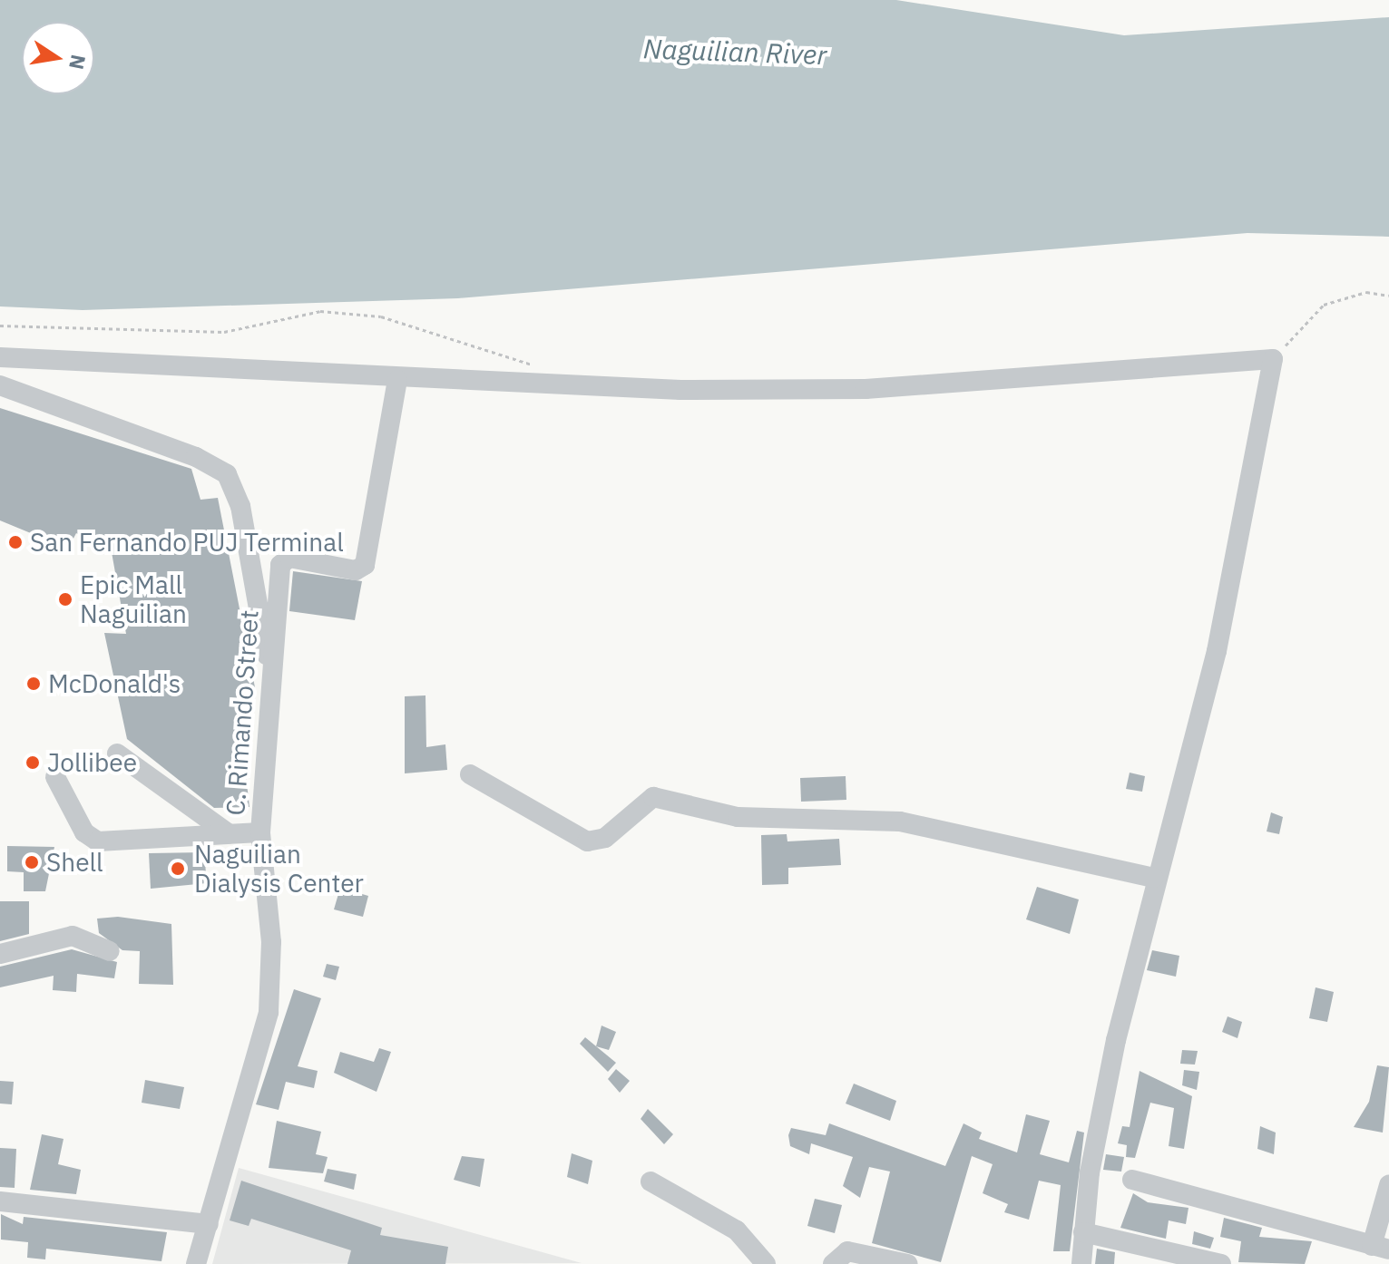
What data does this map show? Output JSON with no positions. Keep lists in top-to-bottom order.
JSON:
{
  "streets": {
    "street": ["C. Rimando Street"]
  },
  "water": ["Naguilian River"],
  "places": [
    "San Fernando PUJ Terminal",
    "Epic Mall Naguilian",
    "McDonald's",
    "Jollibee",
    "Shell",
    "Naguilian Dialysis Center"
  ],
  "north": "right"
}
